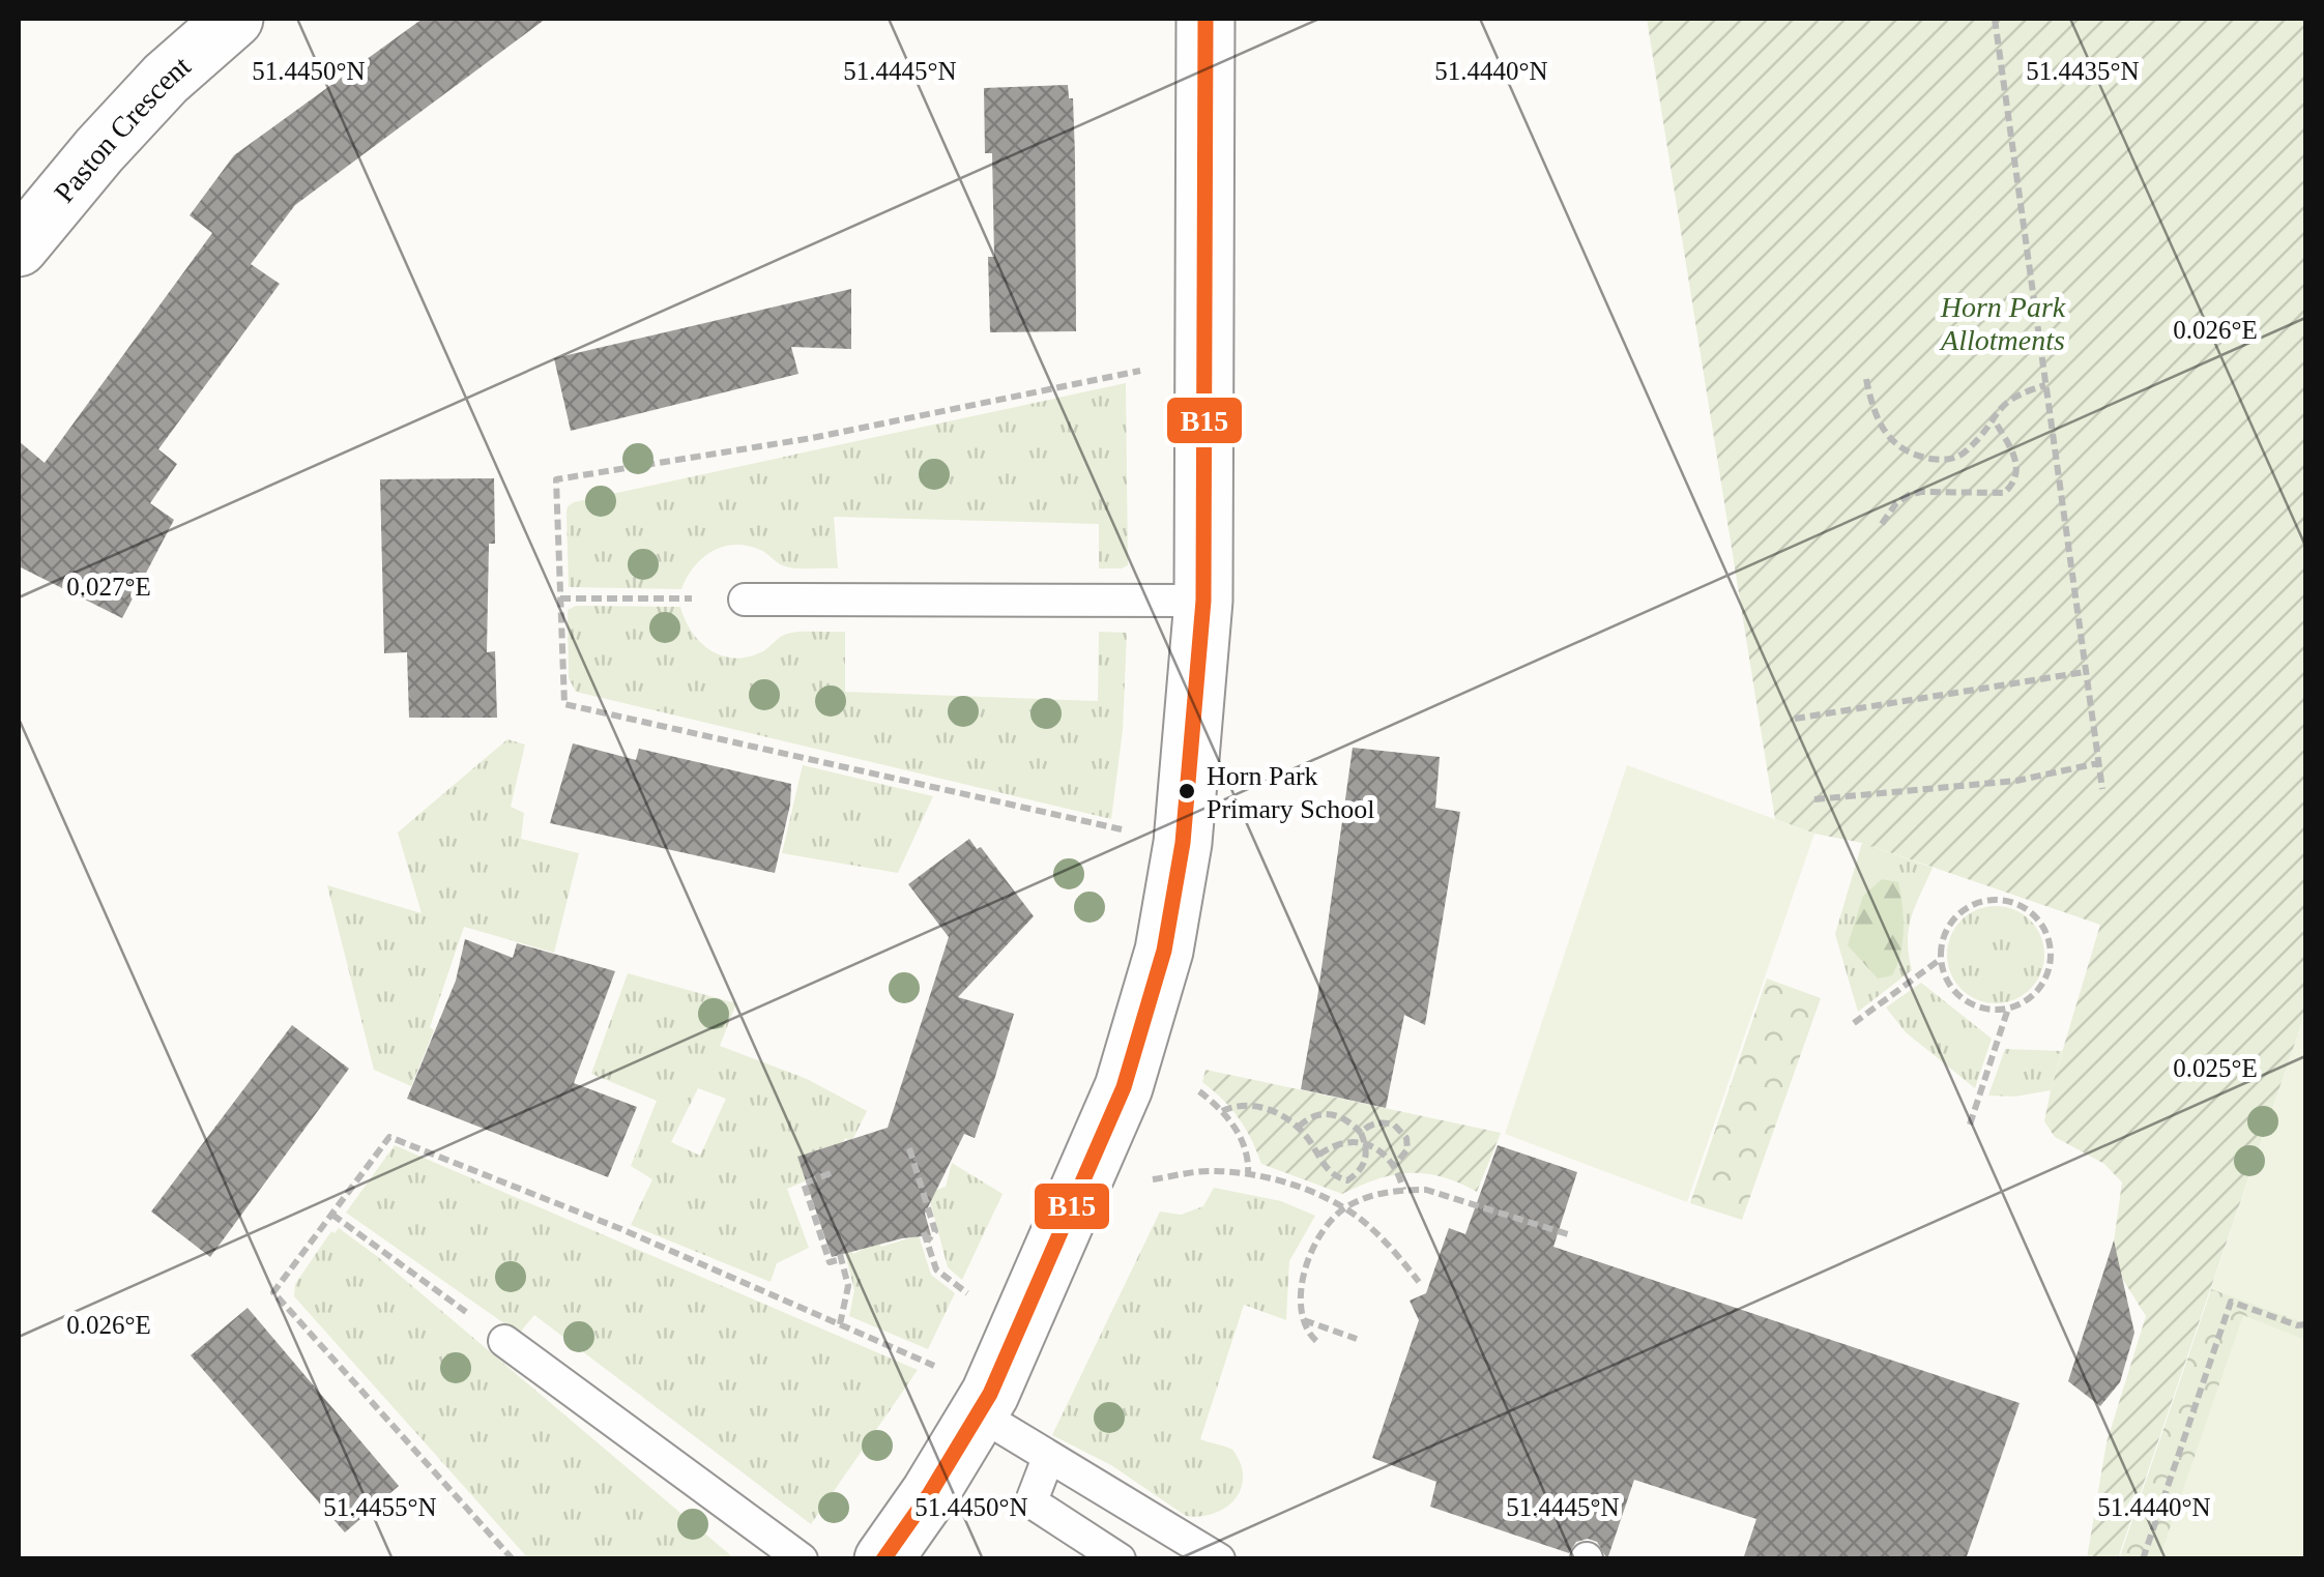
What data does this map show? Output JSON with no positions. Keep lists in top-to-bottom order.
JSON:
{
  "streets": {
    "street": ["Paston Crescent"]
  },
  "parks": ["Horn Park Allotments"],
  "places": ["Horn Park Primary School"],
  "lines": ["transit line B15"],
  "coordinates": [
    "51.4450°N",
    "51.4445°N",
    "51.4440°N",
    "51.4435°N",
    "0.026°E",
    "0.027°E",
    "0.025°E",
    "51.4455°N"
  ]
}
